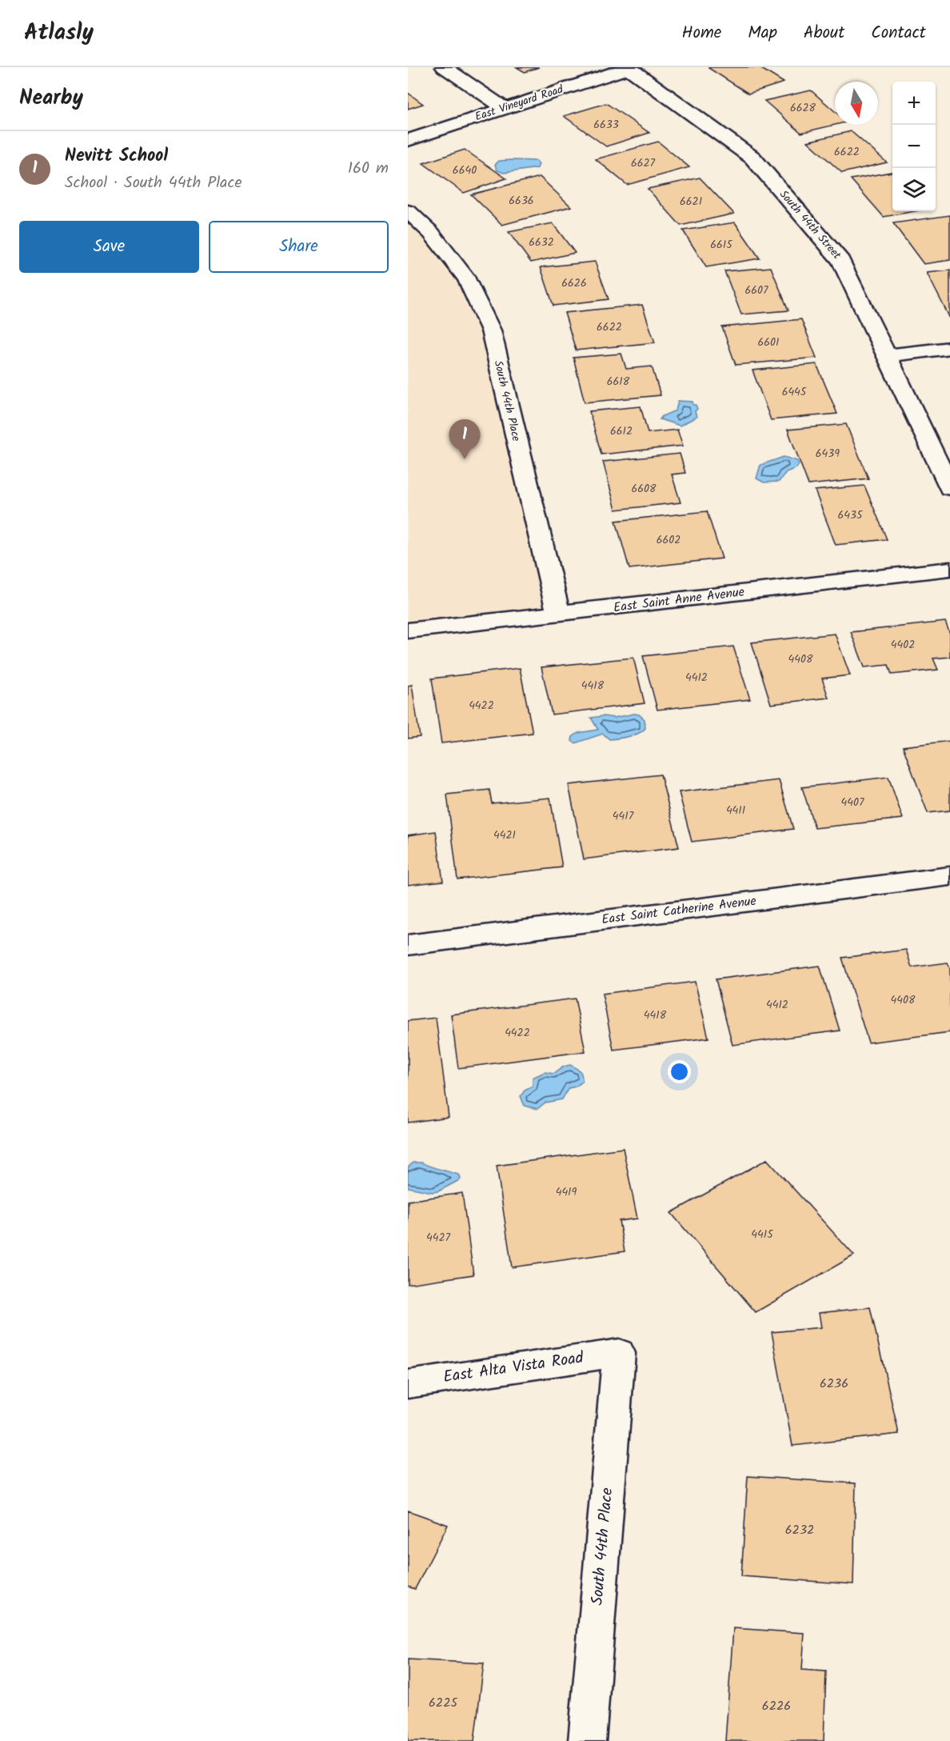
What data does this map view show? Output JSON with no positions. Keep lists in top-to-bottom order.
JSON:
{
  "streets": {
    "street": [
      "East Vineyard Road",
      "South 44th Street",
      "South 44th Place",
      "East Saint Anne Avenue",
      "East Saint Catherine Avenue",
      "East Alta Vista Road"
    ]
  },
  "crossings": [
    ["East Vineyard Road", "South 44th Street"],
    ["South 44th Place", "East Saint Anne Avenue"],
    ["South 44th Place", "East Alta Vista Road"]
  ],
  "house_numbers": [
    "6628",
    "6633",
    "6622",
    "6627",
    "6640",
    "6636",
    "6621",
    "6632",
    "6615",
    "6626",
    "6607",
    "6622",
    "6601",
    "6618",
    "6445",
    "6612",
    "6439",
    "6608",
    "6435",
    "6602",
    "4402",
    "4408",
    "4412",
    "4418",
    "4422",
    "4407",
    "4411",
    "4417",
    "4421",
    "4408",
    "4412",
    "4418",
    "4422",
    "4419",
    "4415",
    "4427",
    "6236",
    "6232",
    "6225",
    "6226"
  ],
  "north": "bottom",
  "page": {
    "header": "Atlasly",
    "nav": [
      "Home",
      "Map",
      "About",
      "Contact"
    ],
    "heading": "Nearby",
    "map_buttons": ["+", "−"],
    "list": [
      {
        "mark": "1",
        "name": "Nevitt School",
        "note": "School · South 44th Place",
        "value": "160 m"
      }
    ],
    "buttons": ["Save", "Share"],
    "pins": "1"
  }
}
